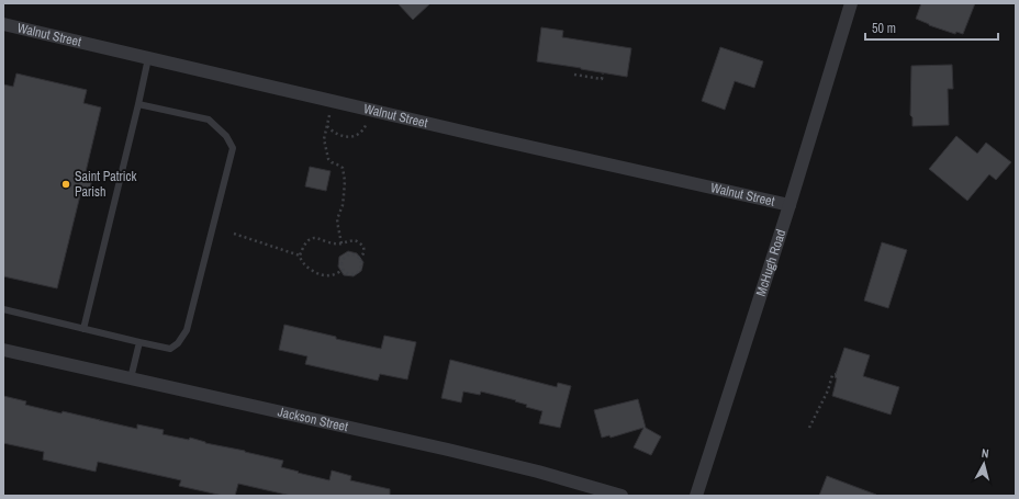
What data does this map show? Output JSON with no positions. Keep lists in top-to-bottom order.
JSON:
{
  "streets": {
    "street": ["Walnut Street", "McHugh Road", "Jackson Street"]
  },
  "crossings": [
    ["Walnut Street", "McHugh Road"]
  ],
  "places": ["Saint Patrick Parish"],
  "scale_bar": "50 m",
  "north": "top"
}
